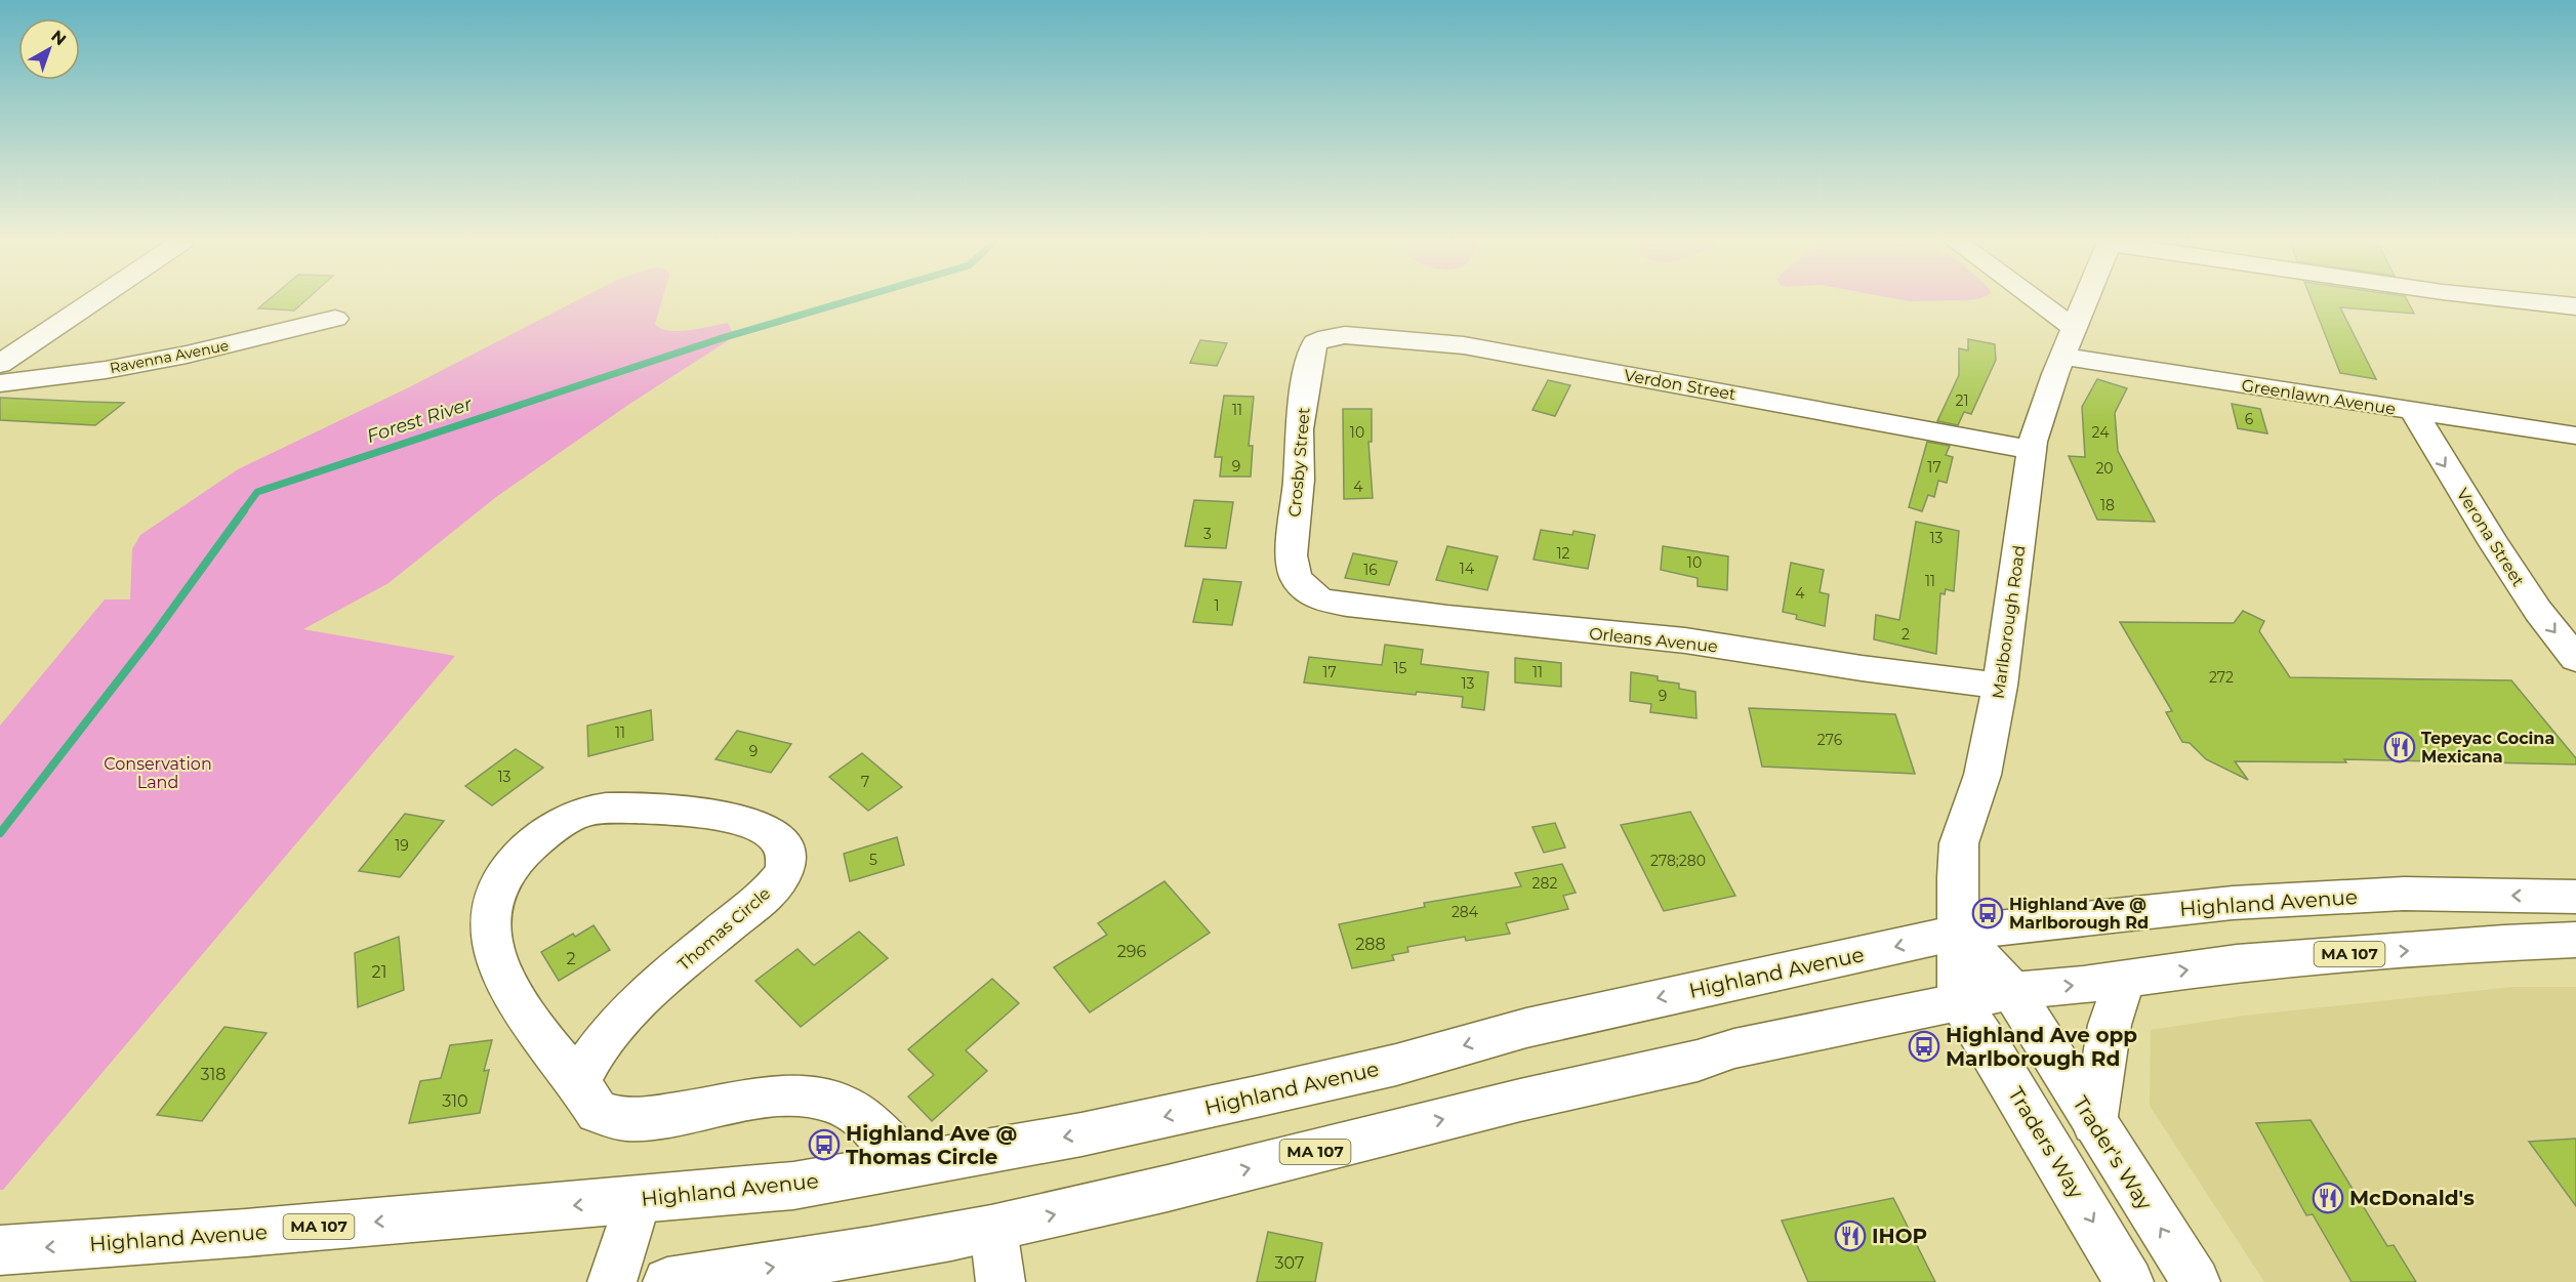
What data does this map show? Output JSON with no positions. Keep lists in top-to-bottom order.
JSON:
{
  "streets": {
    "street": [
      "Ravenna Avenue",
      "Verdon Street",
      "Greenlawn Avenue",
      "Crosby Street",
      "Verona Street",
      "Marlborough Road",
      "Orleans Avenue",
      "Highland Avenue",
      "Thomas Circle",
      "MA 107",
      "Traders Way",
      "Trader's Way"
    ]
  },
  "crossings": [
    ["Verdon Street", "Crosby Street"],
    ["Verdon Street", "Marlborough Road"],
    ["Greenlawn Avenue", "Verona Street"],
    ["Greenlawn Avenue", "Marlborough Road"],
    ["Crosby Street", "Orleans Avenue"],
    ["Marlborough Road", "Orleans Avenue"],
    ["Marlborough Road", "Highland Avenue"],
    ["Highland Avenue", "Thomas Circle"],
    ["MA 107", "Traders Way"],
    ["MA 107", "Trader's Way"]
  ],
  "one_way": ["Verona Street", "Traders Way", "Trader's Way"],
  "water": ["Forest River"],
  "parks": ["Conservation Land"],
  "places": {
    "restaurant": ["Tepeyac Cocina Mexicana", "McDonald's", "IHOP"],
    "bus stop": ["Highland Ave @ Marlborough Rd", "Highland Ave opp Marlborough Rd", "Highland Ave @ Thomas Circle"]
  },
  "house_numbers": [
    "21",
    "11",
    "6",
    "10",
    "24",
    "9",
    "17",
    "20",
    "4",
    "18",
    "3",
    "13",
    "12",
    "10",
    "14",
    "16",
    "11",
    "4",
    "1",
    "2",
    "15",
    "17",
    "11",
    "272",
    "13",
    "9",
    "11",
    "276",
    "9",
    "13",
    "7",
    "19",
    "5",
    "278;280",
    "282",
    "284",
    "288",
    "296",
    "2",
    "21",
    "318",
    "310",
    "307"
  ],
  "north": "top right"
}
